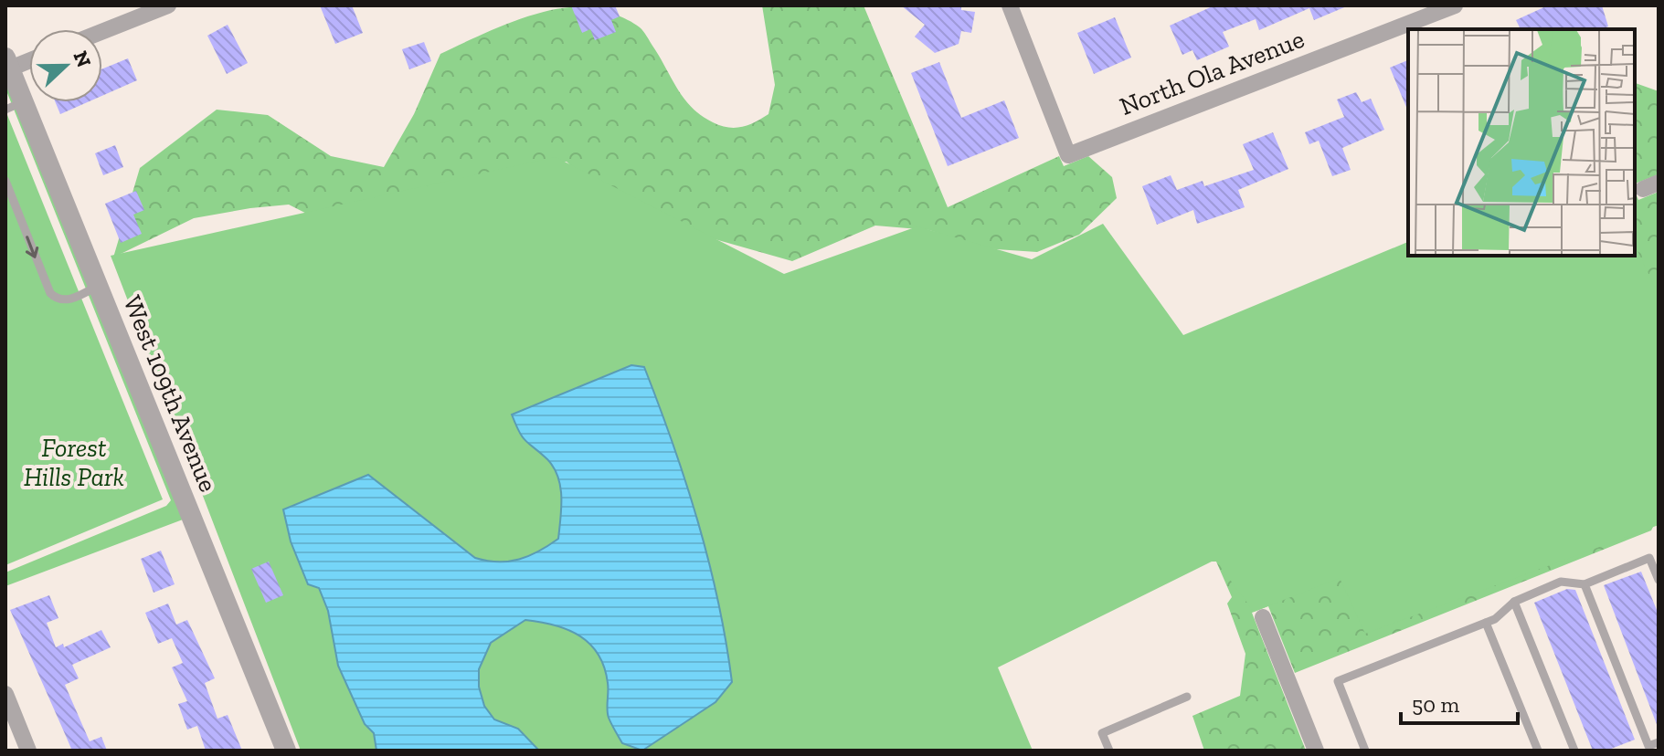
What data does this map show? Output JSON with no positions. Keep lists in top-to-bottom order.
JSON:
{
  "streets": {
    "street": ["North Ola Avenue", "West 109th Avenue"]
  },
  "parks": ["Forest Hills Park"],
  "scale_bar": "50 m",
  "north": "right"
}
